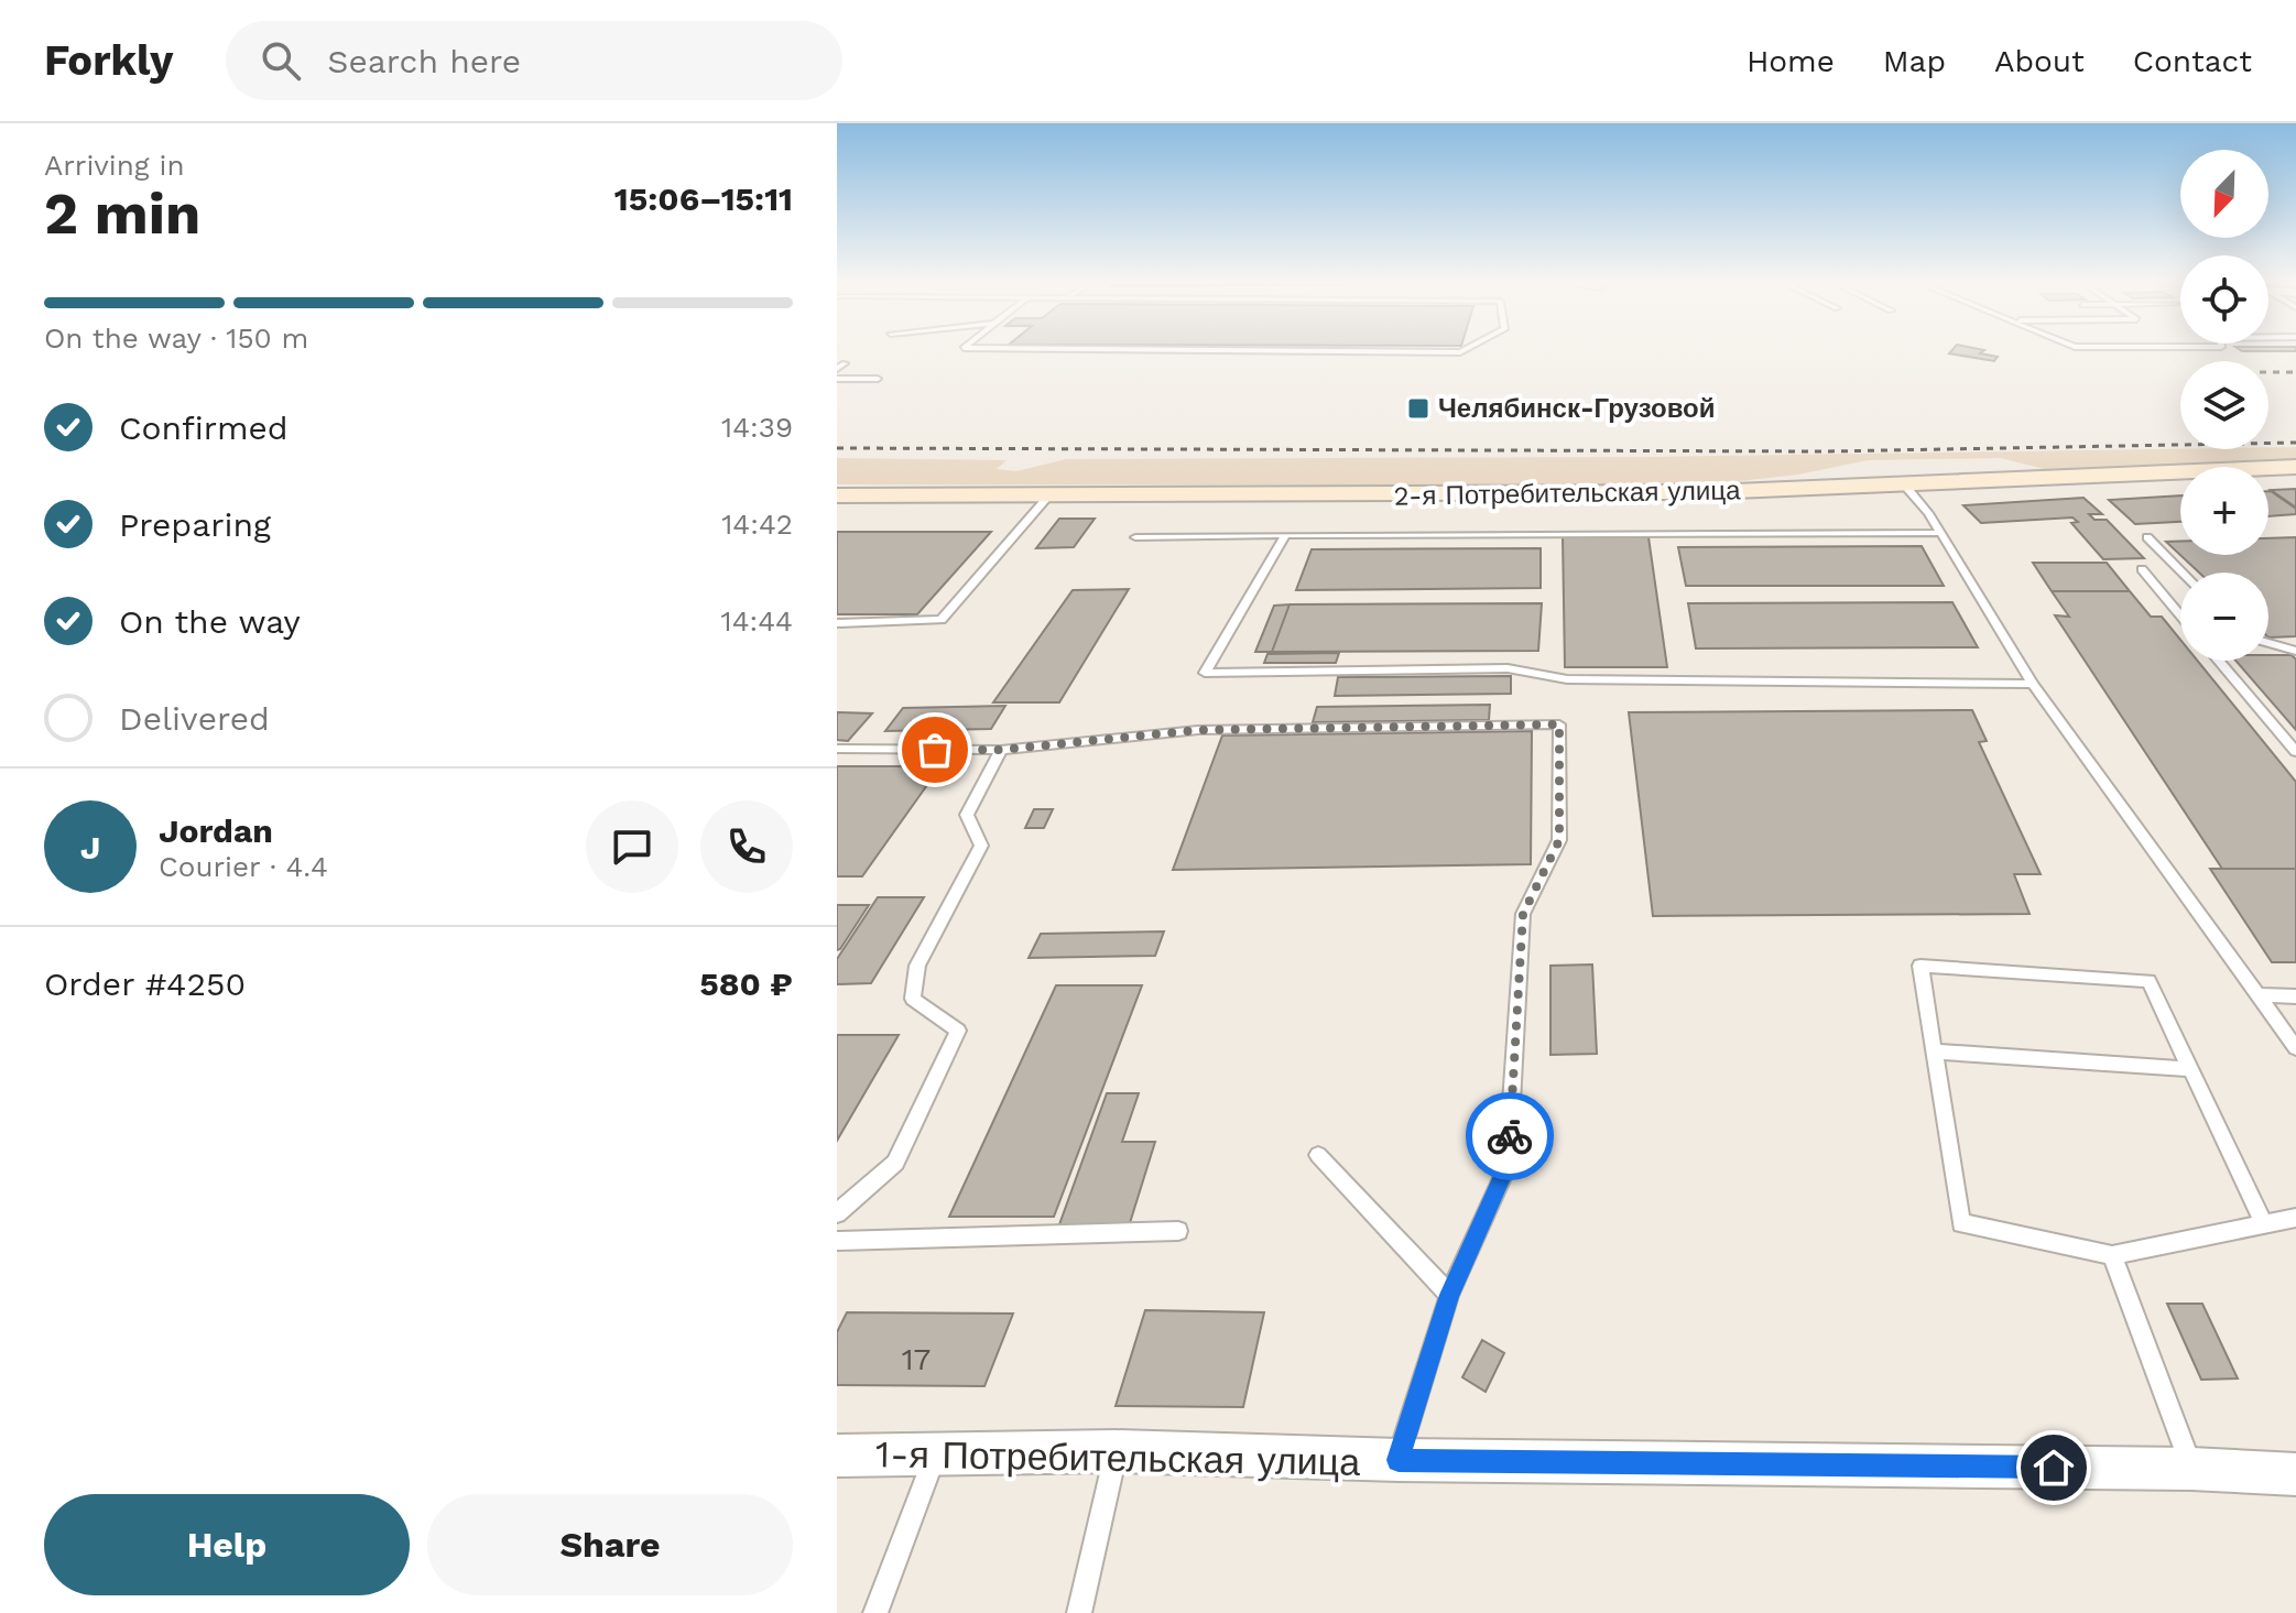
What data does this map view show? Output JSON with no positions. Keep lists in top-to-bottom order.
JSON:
{
  "streets": {
    "street": ["2-я Потребительская улица", "1-я Потребительская улица"]
  },
  "places": {
    "transit": ["Челябинск-Грузовой"]
  },
  "house_numbers": ["17"],
  "north": "bottom left",
  "page": {
    "header": "Forkly",
    "search": "Search here",
    "nav": [
      "Home",
      "Map",
      "About",
      "Contact"
    ],
    "heading": ["2 min", "Arriving in", "15:06–15:11"],
    "panel": [
      "Jordan",
      "Courier · 4.4",
      "Order #4250",
      "580 ₽"
    ],
    "map_buttons": ["+", "−"],
    "bar": "On the way · 150 m",
    "list": [
      ["Confirmed", "14:39"],
      ["Preparing", "14:42"],
      ["On the way", "14:44"],
      "Delivered"
    ],
    "round": "J",
    "buttons": ["Help", "Share"]
  }
}
